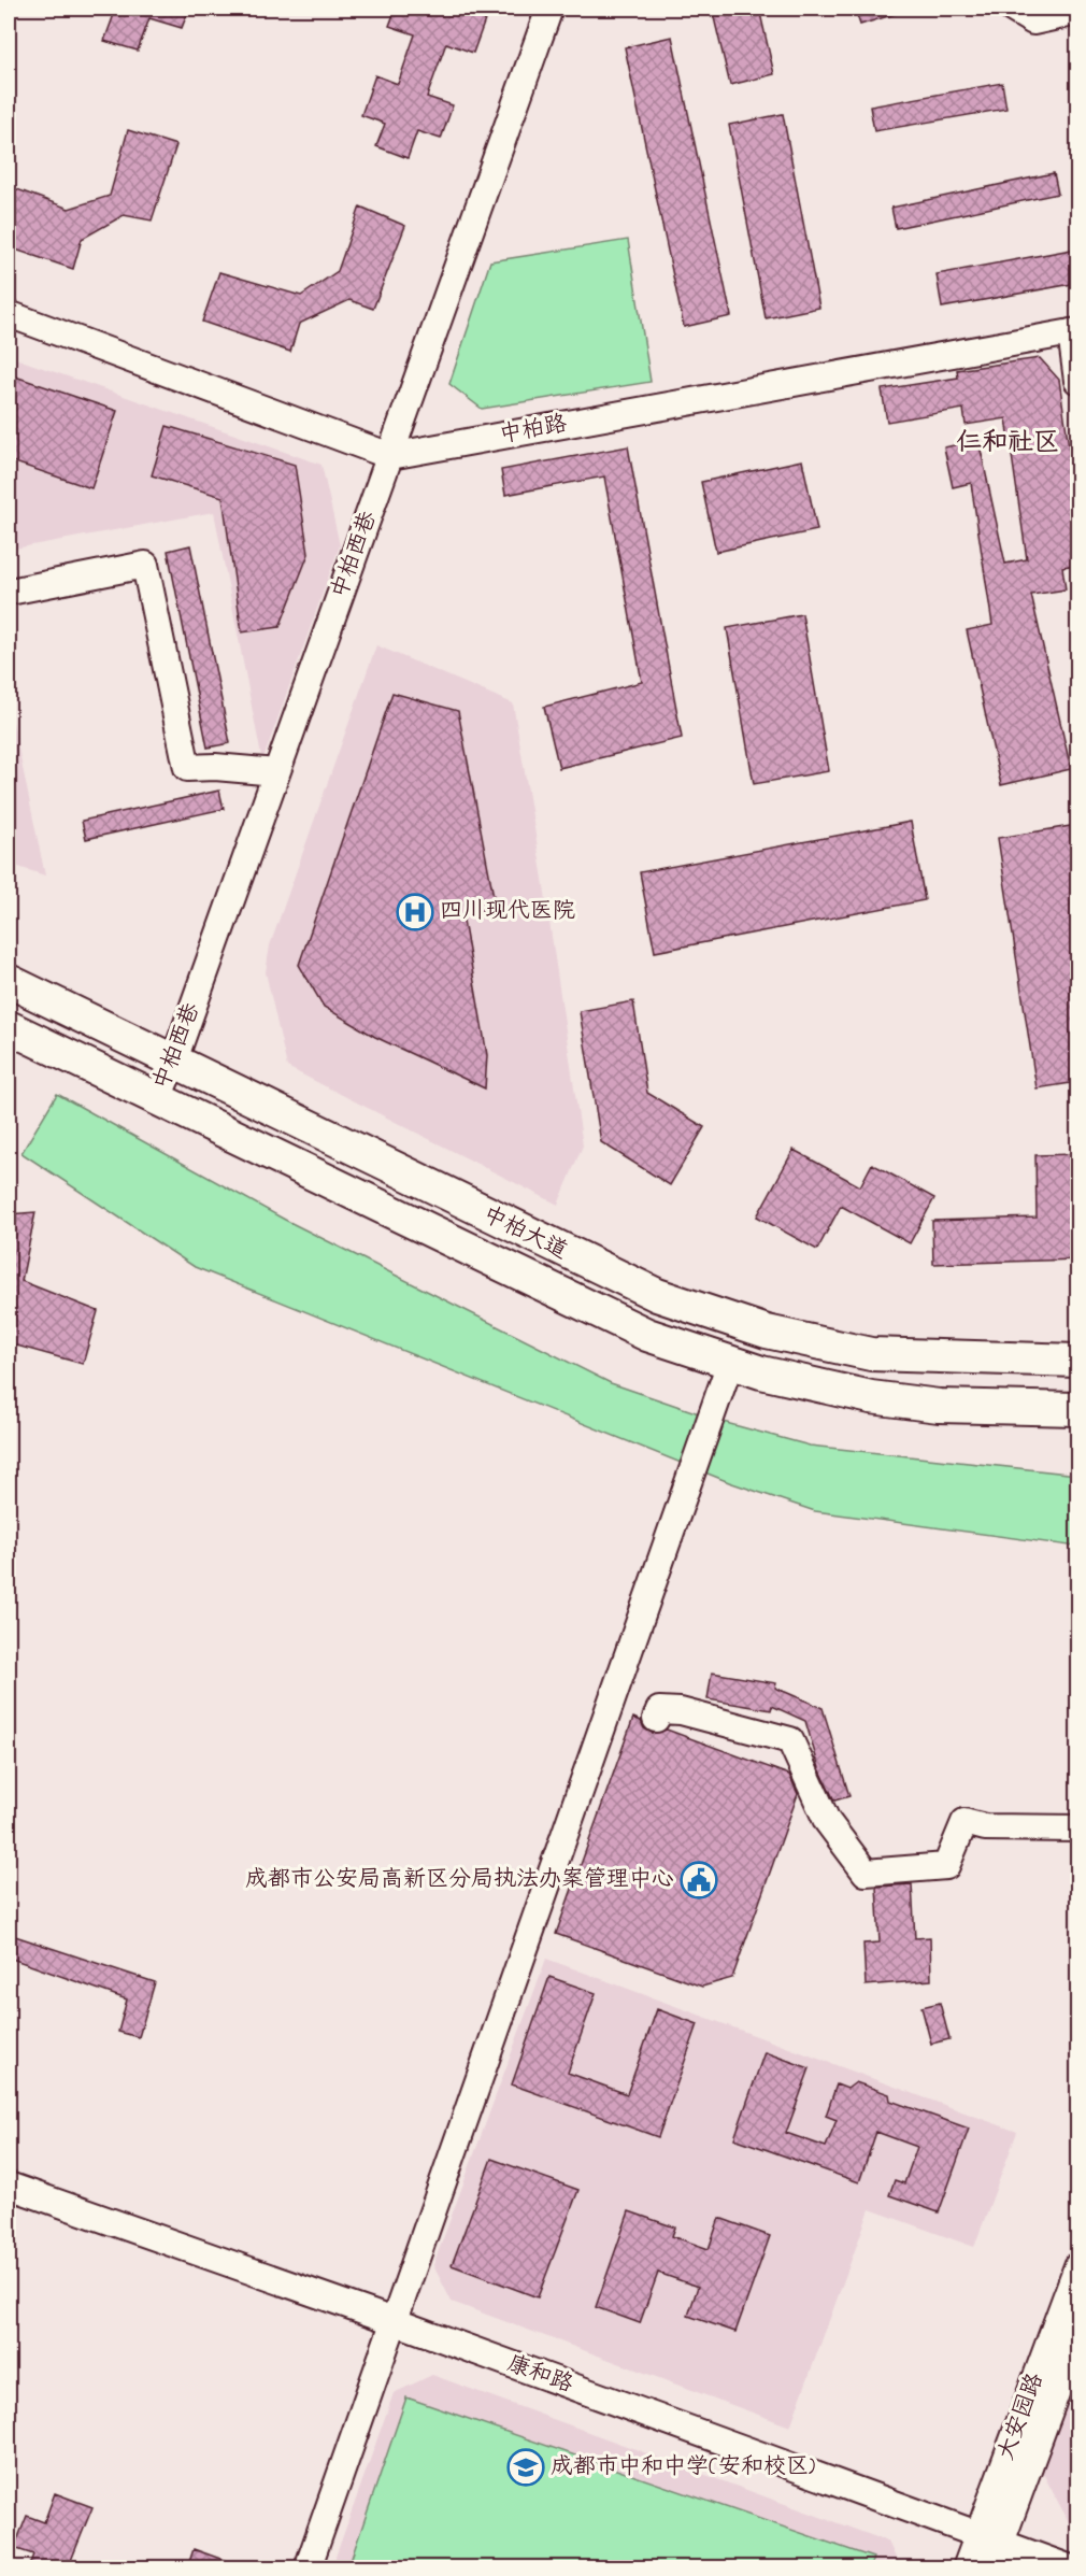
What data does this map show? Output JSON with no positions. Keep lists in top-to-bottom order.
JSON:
{
  "streets": {
    "main road": ["中柏大道"],
    "street": [
      "中柏路",
      "中柏西巷",
      "康和路",
      "大安园路"
    ]
  },
  "crossings": [
    ["中柏路", "中柏西巷"],
    ["中柏西巷", "中柏大道"],
    ["康和路", "大安园路"]
  ],
  "districts": ["仁和社区"],
  "places": {
    "hospital": ["四川现代医院"],
    "public building": ["成都市公安局高新区分局执法办案管理中心"],
    "school or university": ["成都市中和中学(安和校区)"]
  }
}
